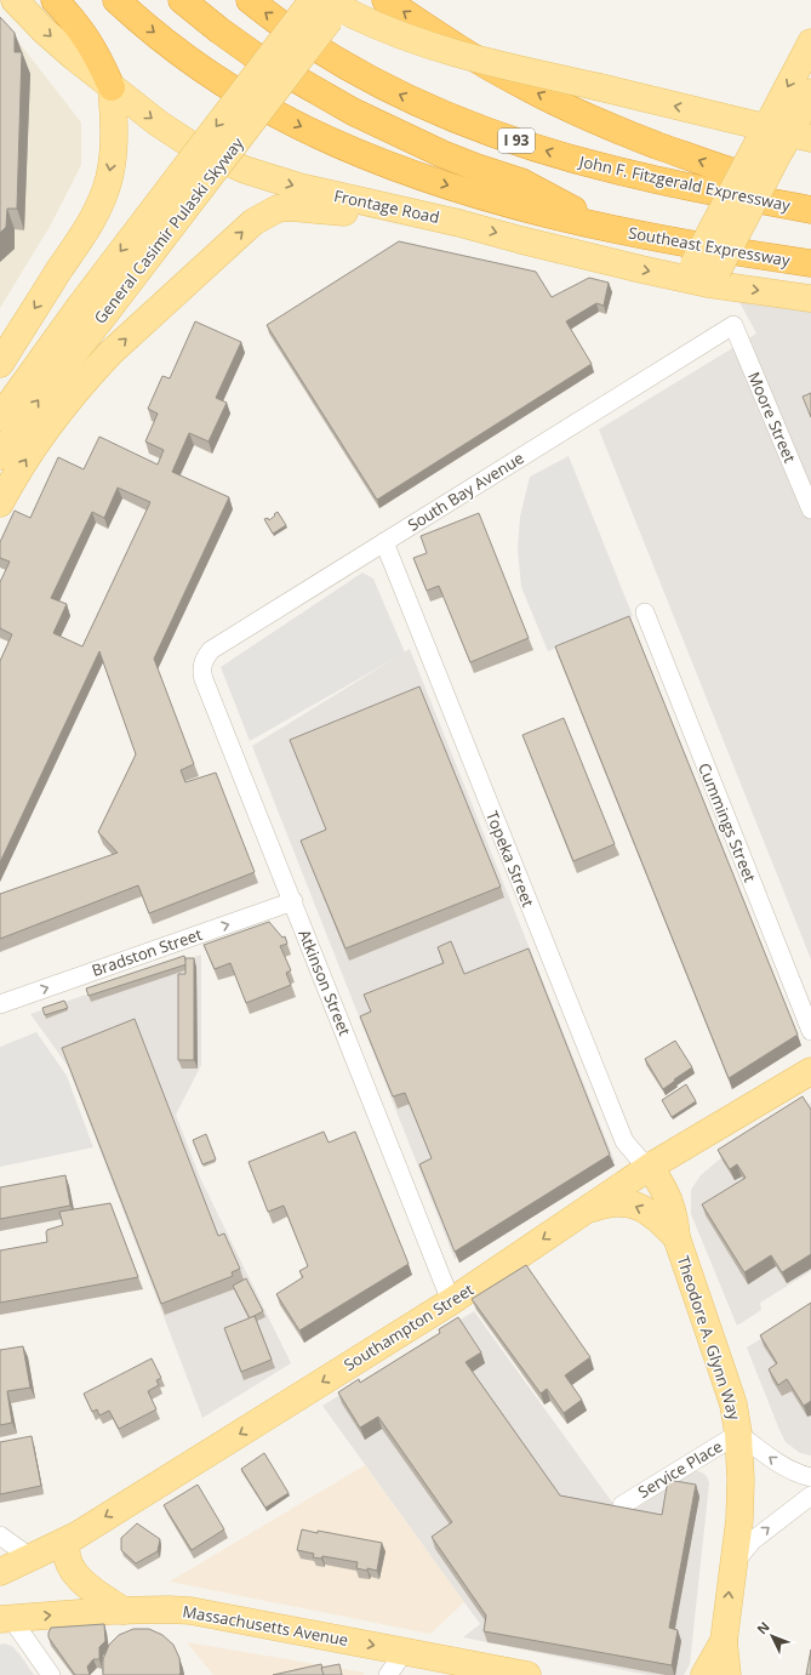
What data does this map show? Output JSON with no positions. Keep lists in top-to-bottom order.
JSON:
{
  "streets": {
    "highway": ["I 93", "John F. Fitzgerald Expressway", "Southeast Expressway"],
    "main road": [
      "Frontage Road",
      "General Casimir Pulaski Skyway",
      "Southampton Street",
      "Theodore A. Glynn Way",
      "Massachusetts Avenue"
    ],
    "street": [
      "Moore Street",
      "South Bay Avenue",
      "Cummings Street",
      "Topeka Street",
      "Bradston Street",
      "Atkinson Street",
      "Service Place"
    ]
  },
  "crossings": [
    ["Moore Street", "South Bay Avenue"],
    ["South Bay Avenue", "Topeka Street"],
    ["South Bay Avenue", "Atkinson Street"],
    ["Topeka Street", "Southampton Street"],
    ["Topeka Street", "Theodore A. Glynn Way"],
    ["Bradston Street", "Atkinson Street"],
    ["Atkinson Street", "Southampton Street"],
    ["Southampton Street", "Theodore A. Glynn Way"],
    ["Theodore A. Glynn Way", "Service Place"]
  ],
  "one_way": ["Bradston Street", "Southampton Street", "Massachusetts Avenue"],
  "north": "top left"
}
